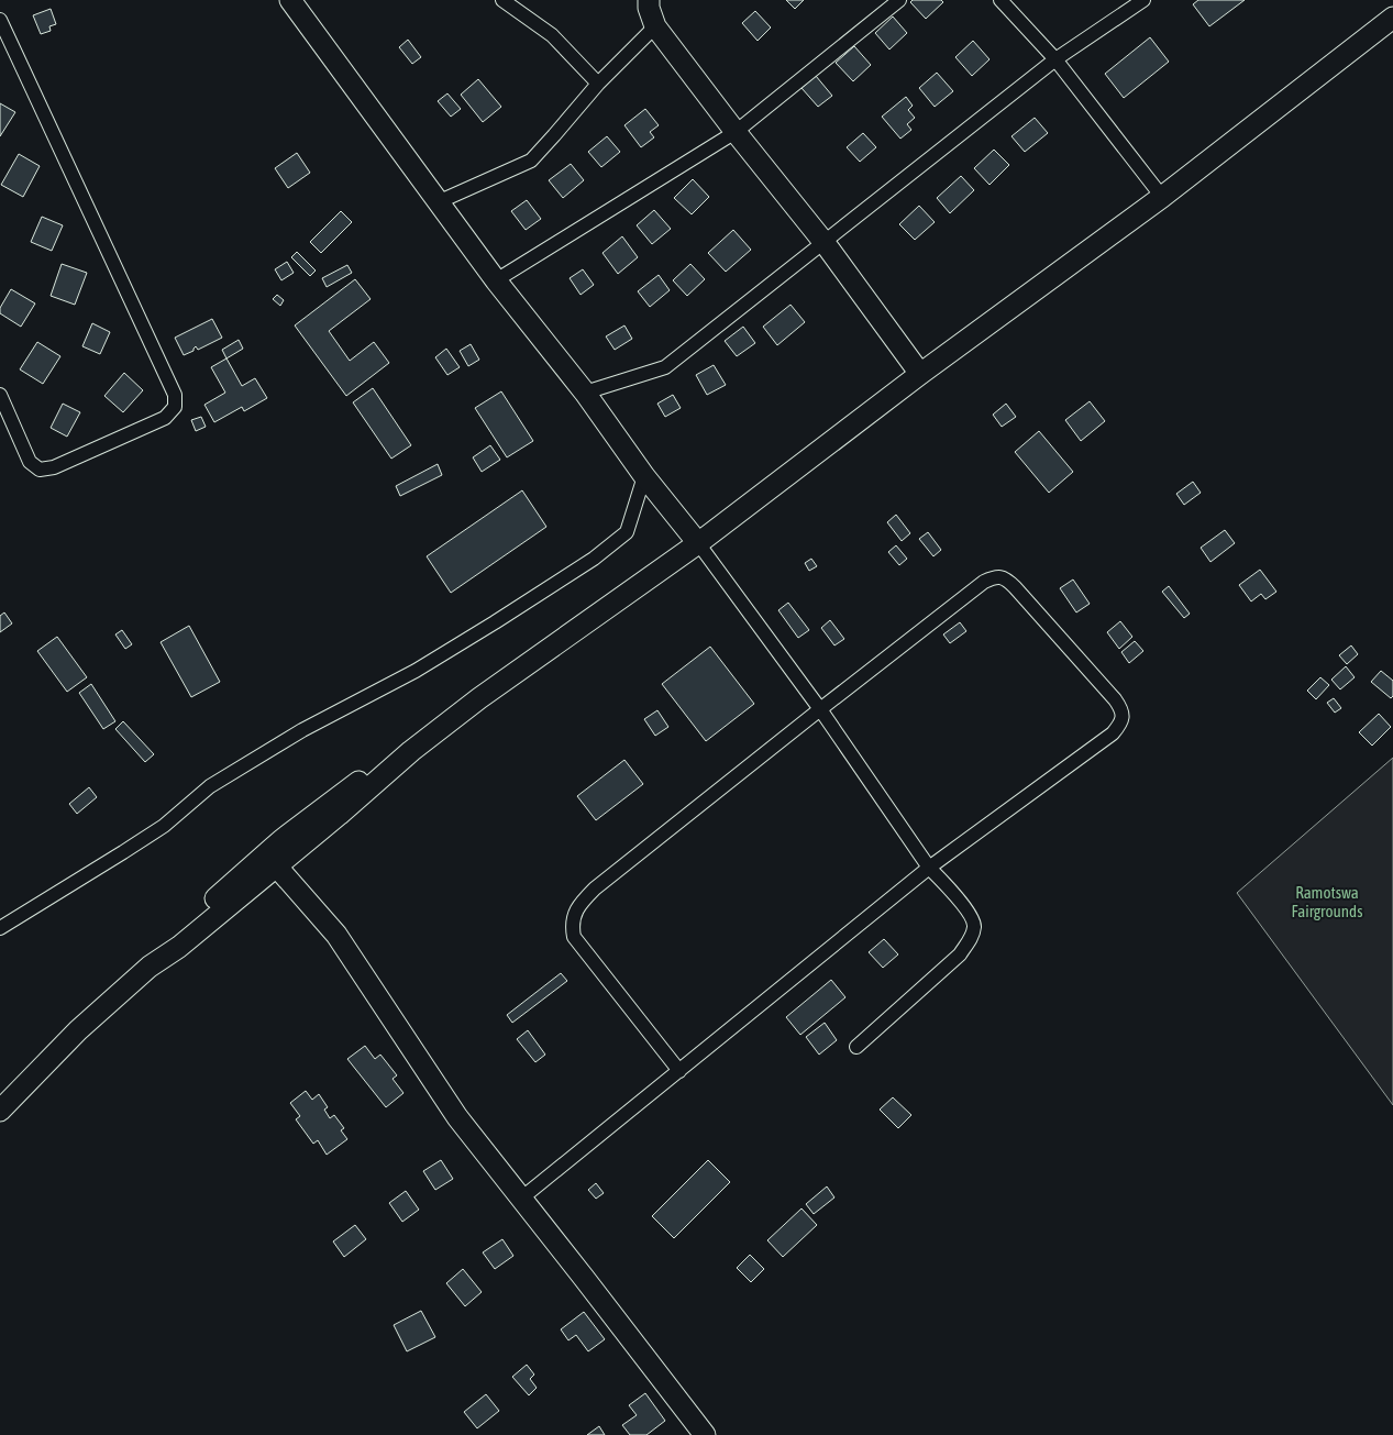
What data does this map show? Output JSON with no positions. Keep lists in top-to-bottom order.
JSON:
{
  "parks": ["Ramotswa Fairgrounds"]
}
